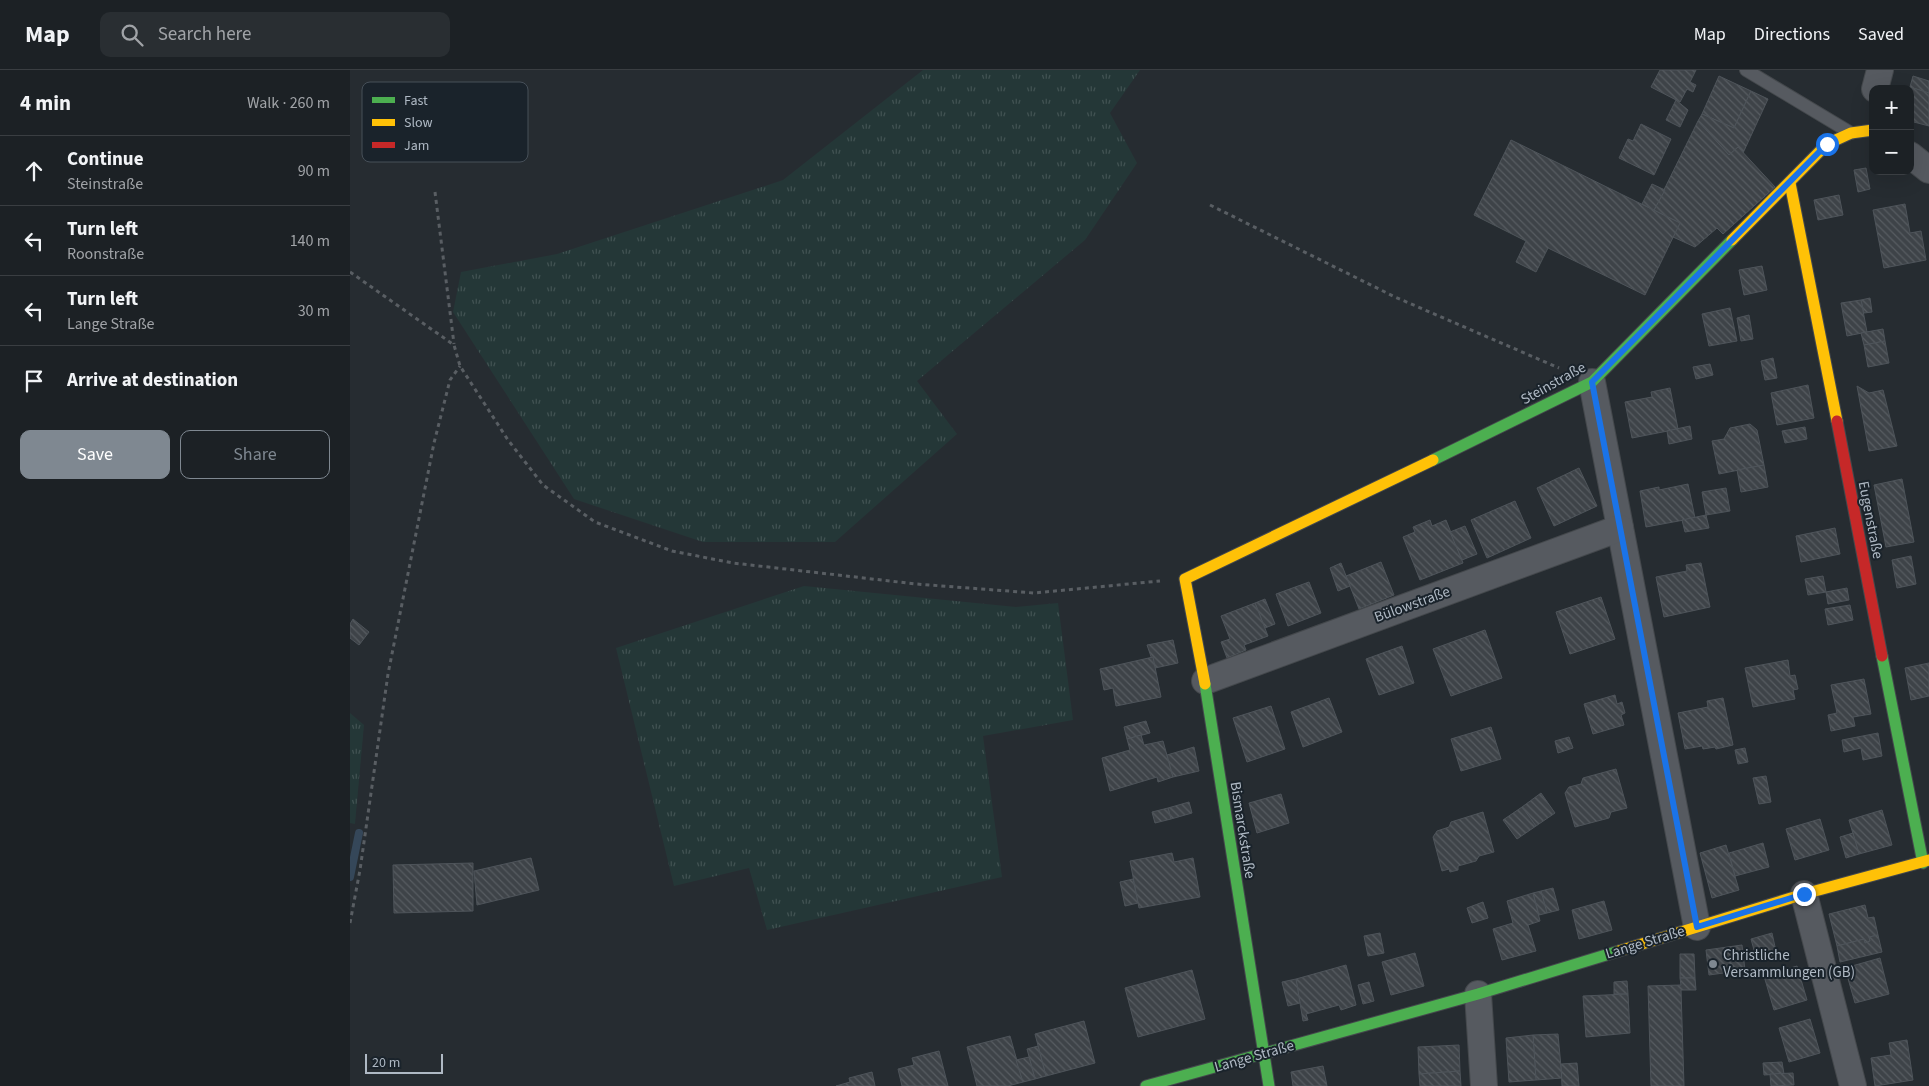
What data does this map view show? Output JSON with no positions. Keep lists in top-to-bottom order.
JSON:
{
  "streets": {
    "street": [
      "Steinstraße",
      "Eugenstraße",
      "Bülowstraße",
      "Bismarckstraße",
      "Lange Straße"
    ]
  },
  "crossings": [
    ["Steinstraße", "Eugenstraße"],
    ["Steinstraße", "Bismarckstraße"],
    ["Eugenstraße", "Lange Straße"],
    ["Bülowstraße", "Bismarckstraße"],
    ["Bismarckstraße", "Lange Straße"]
  ],
  "places": ["Christliche Versammlungen (GB)"],
  "legend": ["Fast", "Slow", "Jam"],
  "scale_bar": "20 m",
  "page": {
    "header": "Map",
    "search": "Search here",
    "nav": ["Map", "Directions", "Saved"],
    "heading": ["4 min", "Walk · 260 m"],
    "map_buttons": ["+", "−"],
    "list": [
      ["Continue", "Steinstraße", "90 m"],
      ["Turn left", "Roonstraße", "140 m"],
      ["Turn left", "Lange Straße", "30 m"],
      "Arrive at destination"
    ],
    "buttons": ["Save", "Share"],
    "scale": "20 m"
  }
}
